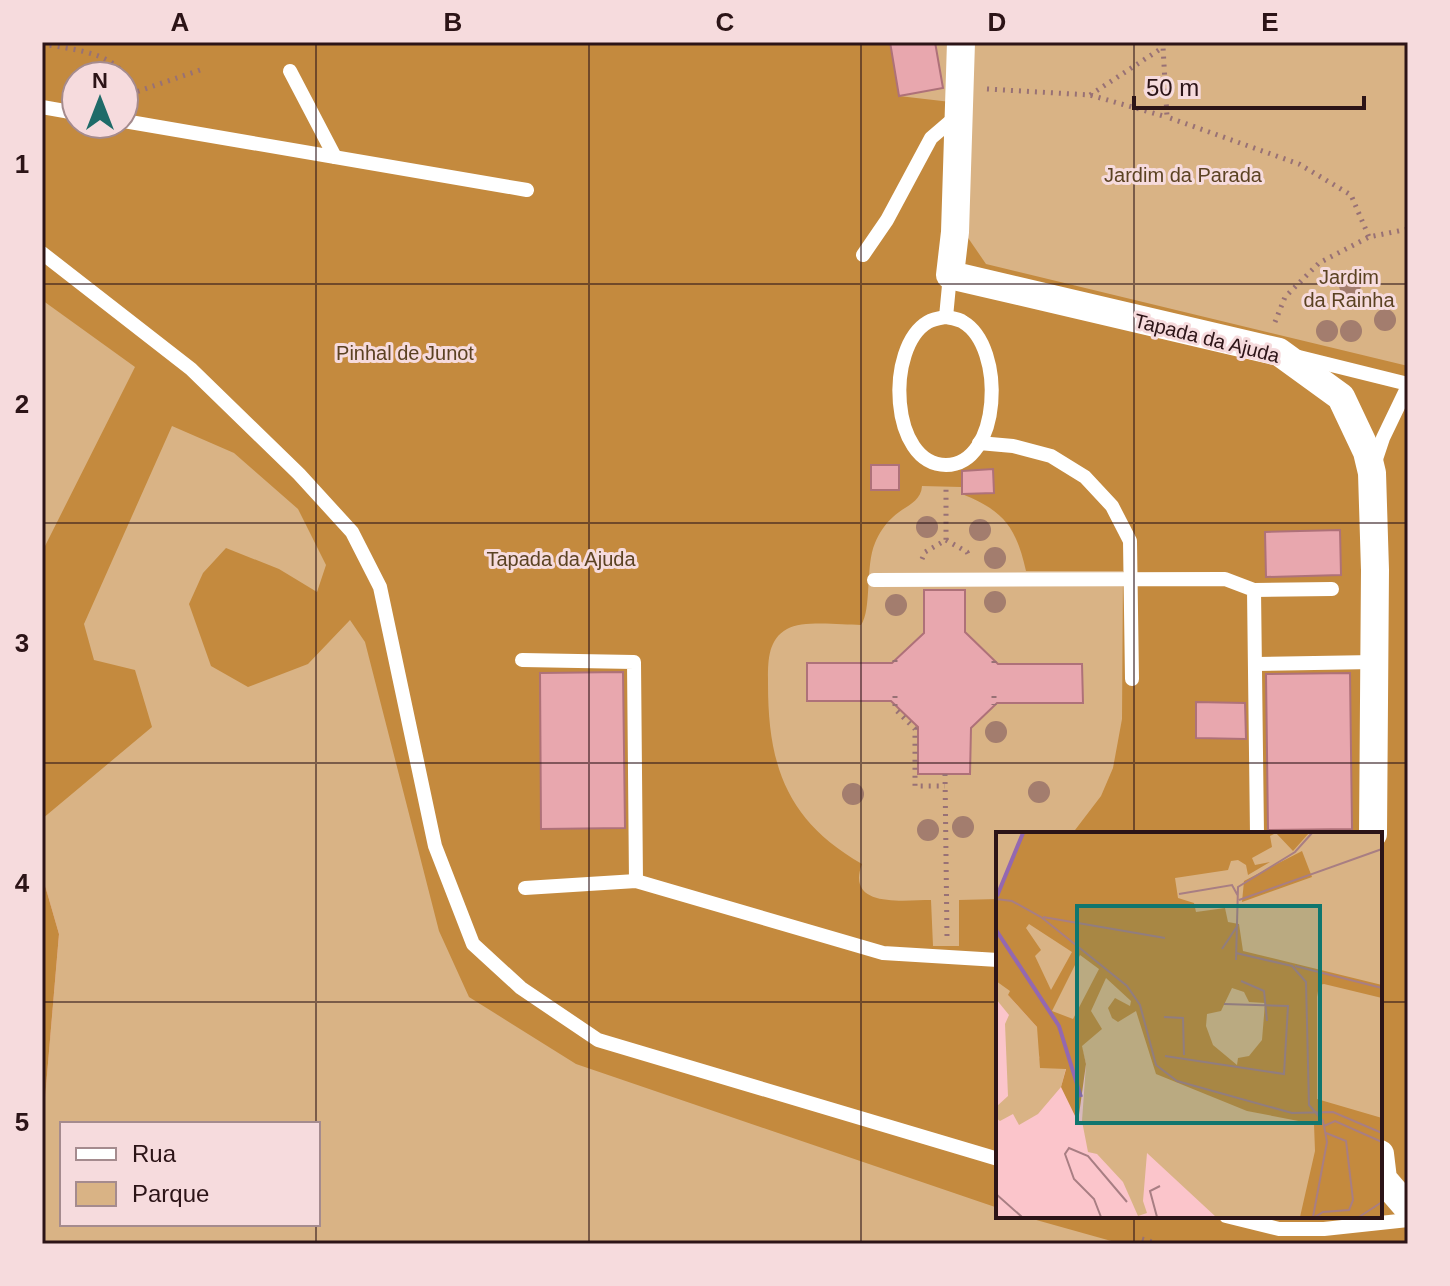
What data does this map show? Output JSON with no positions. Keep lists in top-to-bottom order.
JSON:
{
  "streets": {
    "street": ["Tapada da Ajuda"]
  },
  "parks": [
    "Jardim da Parada",
    "Jardim da Rainha",
    "Pinhal de Junot",
    "Tapada da Ajuda"
  ],
  "legend": ["Rua", "Parque"],
  "scale_bar": "50 m",
  "north": "top",
  "grid": {
    "columns": [
      "A",
      "B",
      "C",
      "D",
      "E"
    ],
    "rows": [
      "1",
      "2",
      "3",
      "4",
      "5"
    ]
  }
}
